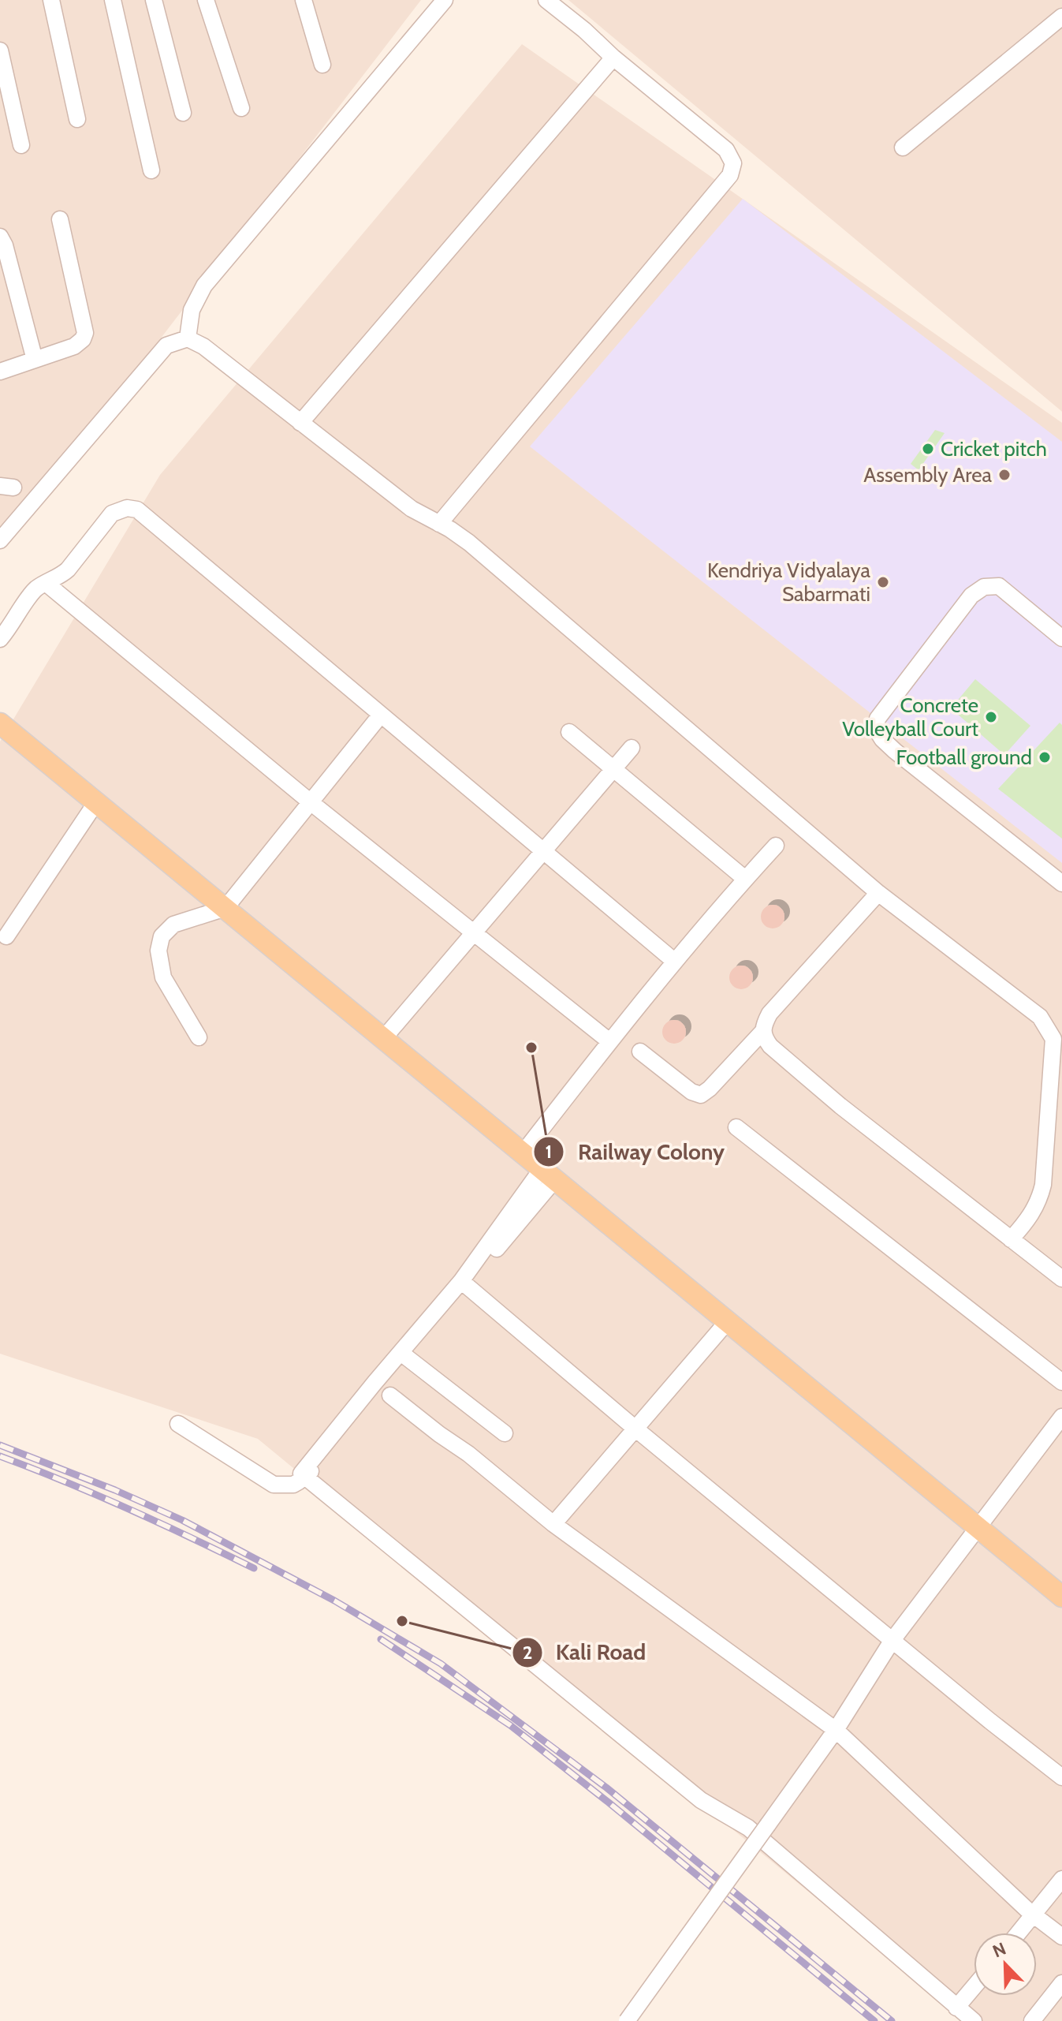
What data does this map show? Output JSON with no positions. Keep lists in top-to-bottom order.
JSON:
{
  "places": [
    "Cricket pitch",
    "Assembly Area",
    "Kendriya Vidyalaya Sabarmati",
    "Concrete Volleyball Court",
    "Football ground",
    "Railway Colony",
    "Kali Road"
  ],
  "north": "top left"
}
